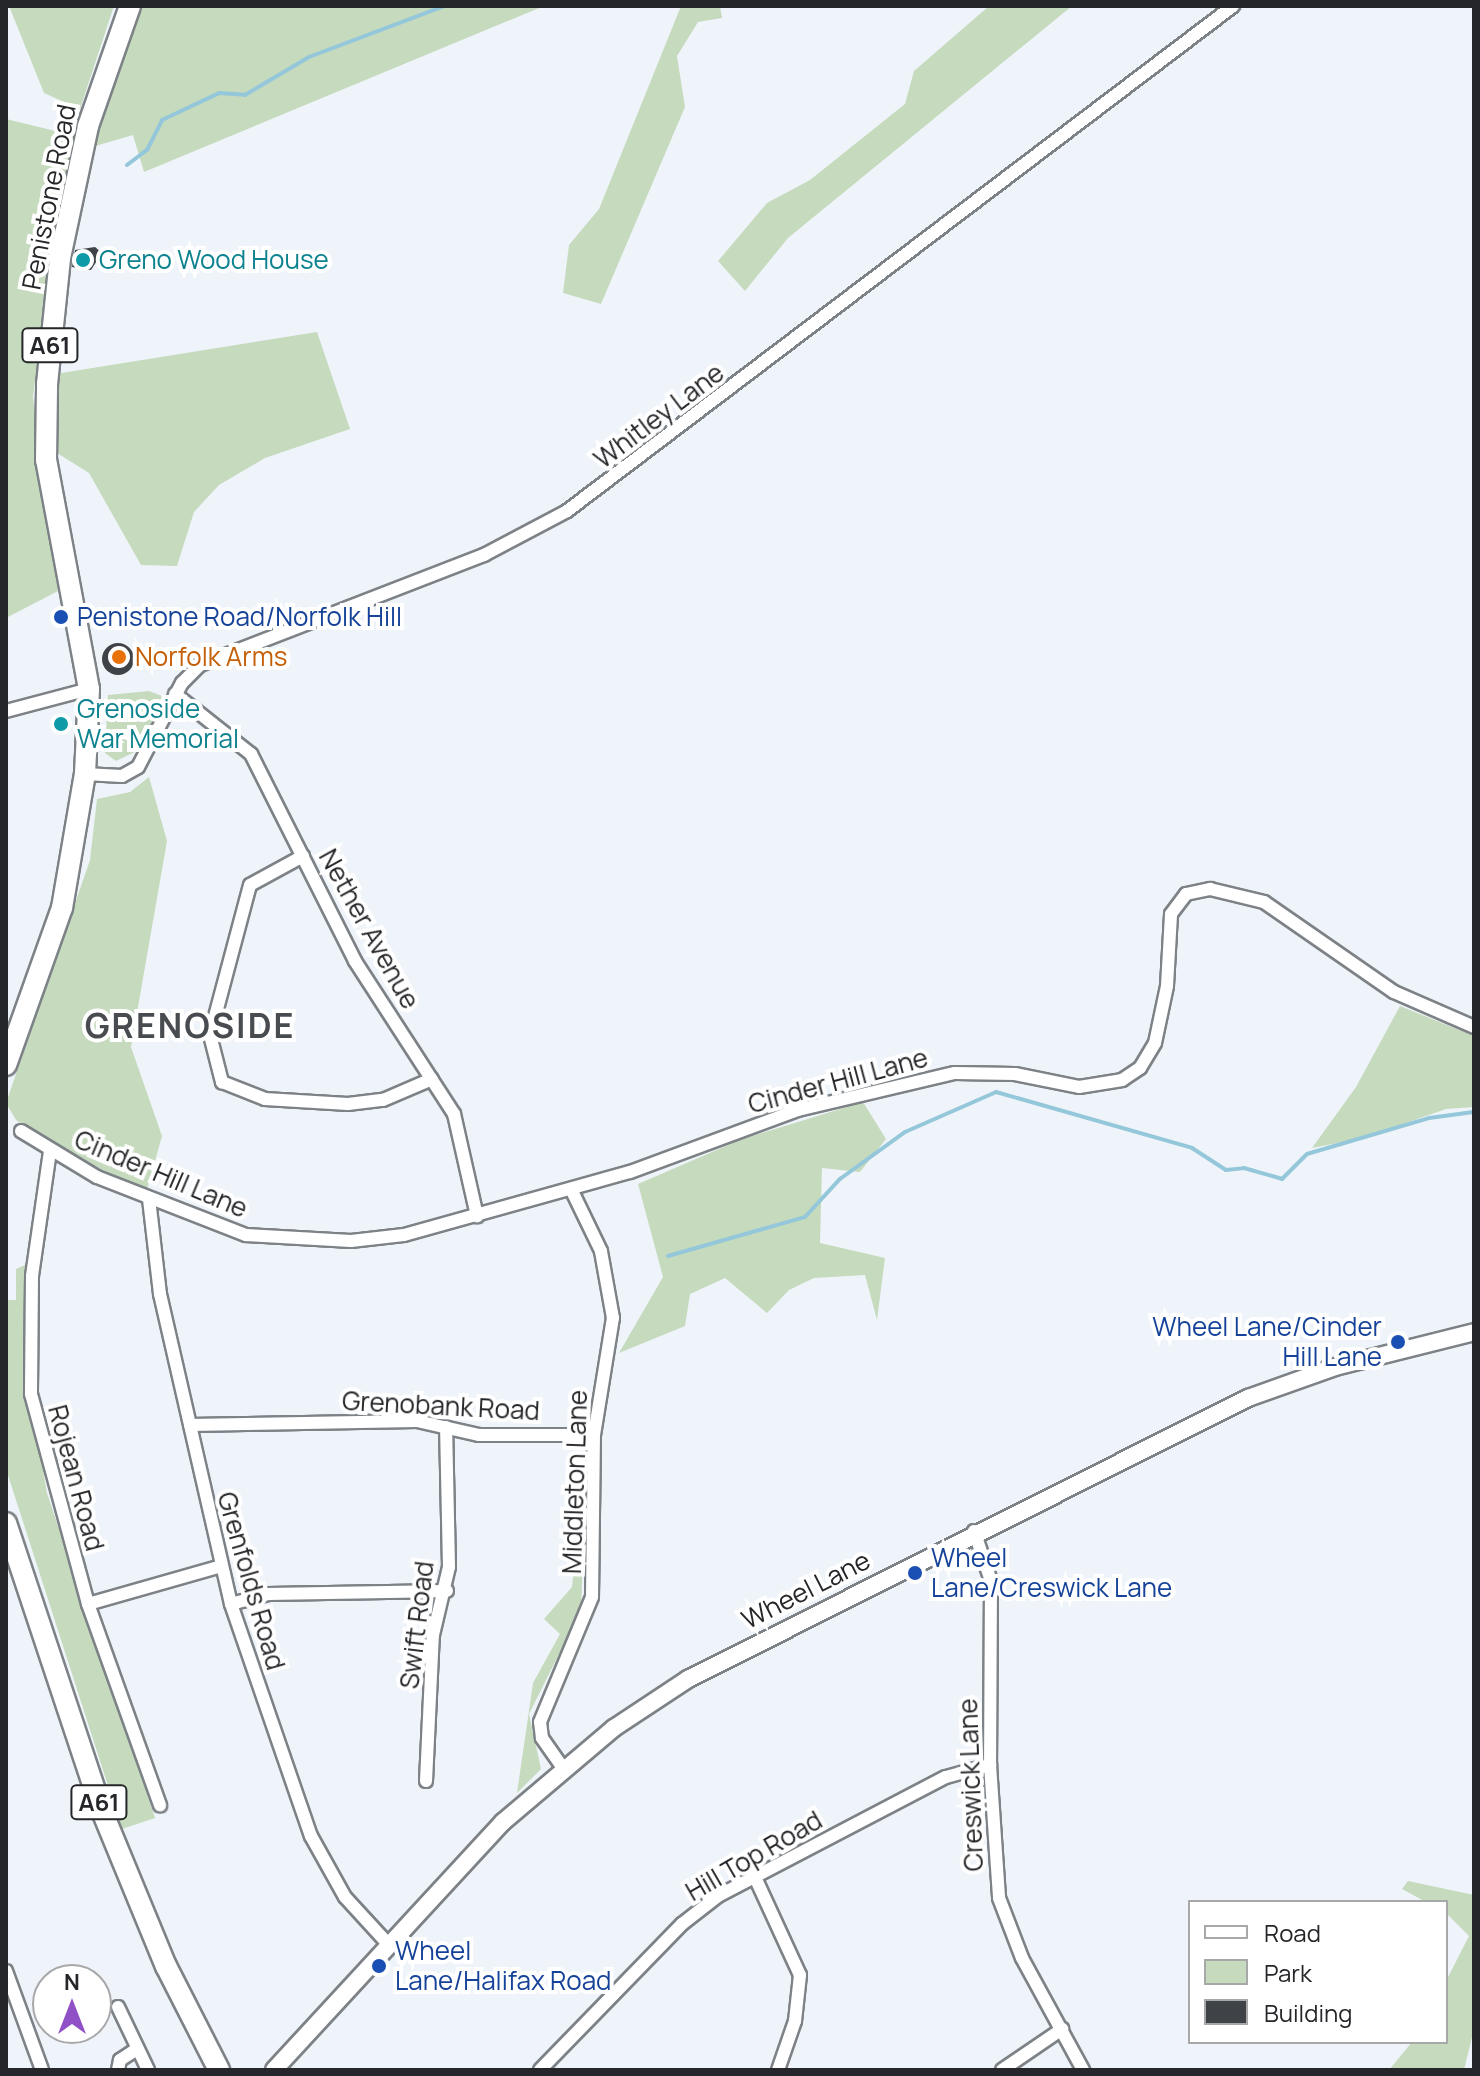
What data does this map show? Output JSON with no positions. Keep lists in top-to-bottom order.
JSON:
{
  "streets": {
    "highway": ["Penistone Road", "A61"],
    "street": [
      "Whitley Lane",
      "Nether Avenue",
      "Cinder Hill Lane",
      "Grenobank Road",
      "Rojean Road",
      "Middleton Lane",
      "Grenfolds Road",
      "Wheel Lane",
      "Swift Road",
      "Creswick Lane",
      "Hill Top Road"
    ]
  },
  "crossings": [
    ["Penistone Road", "A61"],
    ["A61", "Whitley Lane"],
    ["Whitley Lane", "Nether Avenue"],
    ["Nether Avenue", "Cinder Hill Lane"],
    ["Cinder Hill Lane", "Rojean Road"],
    ["Cinder Hill Lane", "Middleton Lane"],
    ["Cinder Hill Lane", "Grenfolds Road"],
    ["Grenobank Road", "Middleton Lane"],
    ["Grenobank Road", "Grenfolds Road"],
    ["Grenobank Road", "Swift Road"],
    ["Middleton Lane", "Wheel Lane"],
    ["Grenfolds Road", "Wheel Lane"],
    ["Wheel Lane", "Creswick Lane"],
    ["Creswick Lane", "Hill Top Road"]
  ],
  "districts": ["GRENOSIDE"],
  "places": [
    "Greno Wood House",
    "Penistone Road/Norfolk Hill",
    "Norfolk Arms",
    "Grenoside War Memorial",
    "Wheel Lane/Cinder Hill Lane",
    "Wheel Lane/Creswick Lane",
    "Wheel Lane/Halifax Road"
  ],
  "legend": ["Road", "Park", "Building"],
  "north": "top"
}
